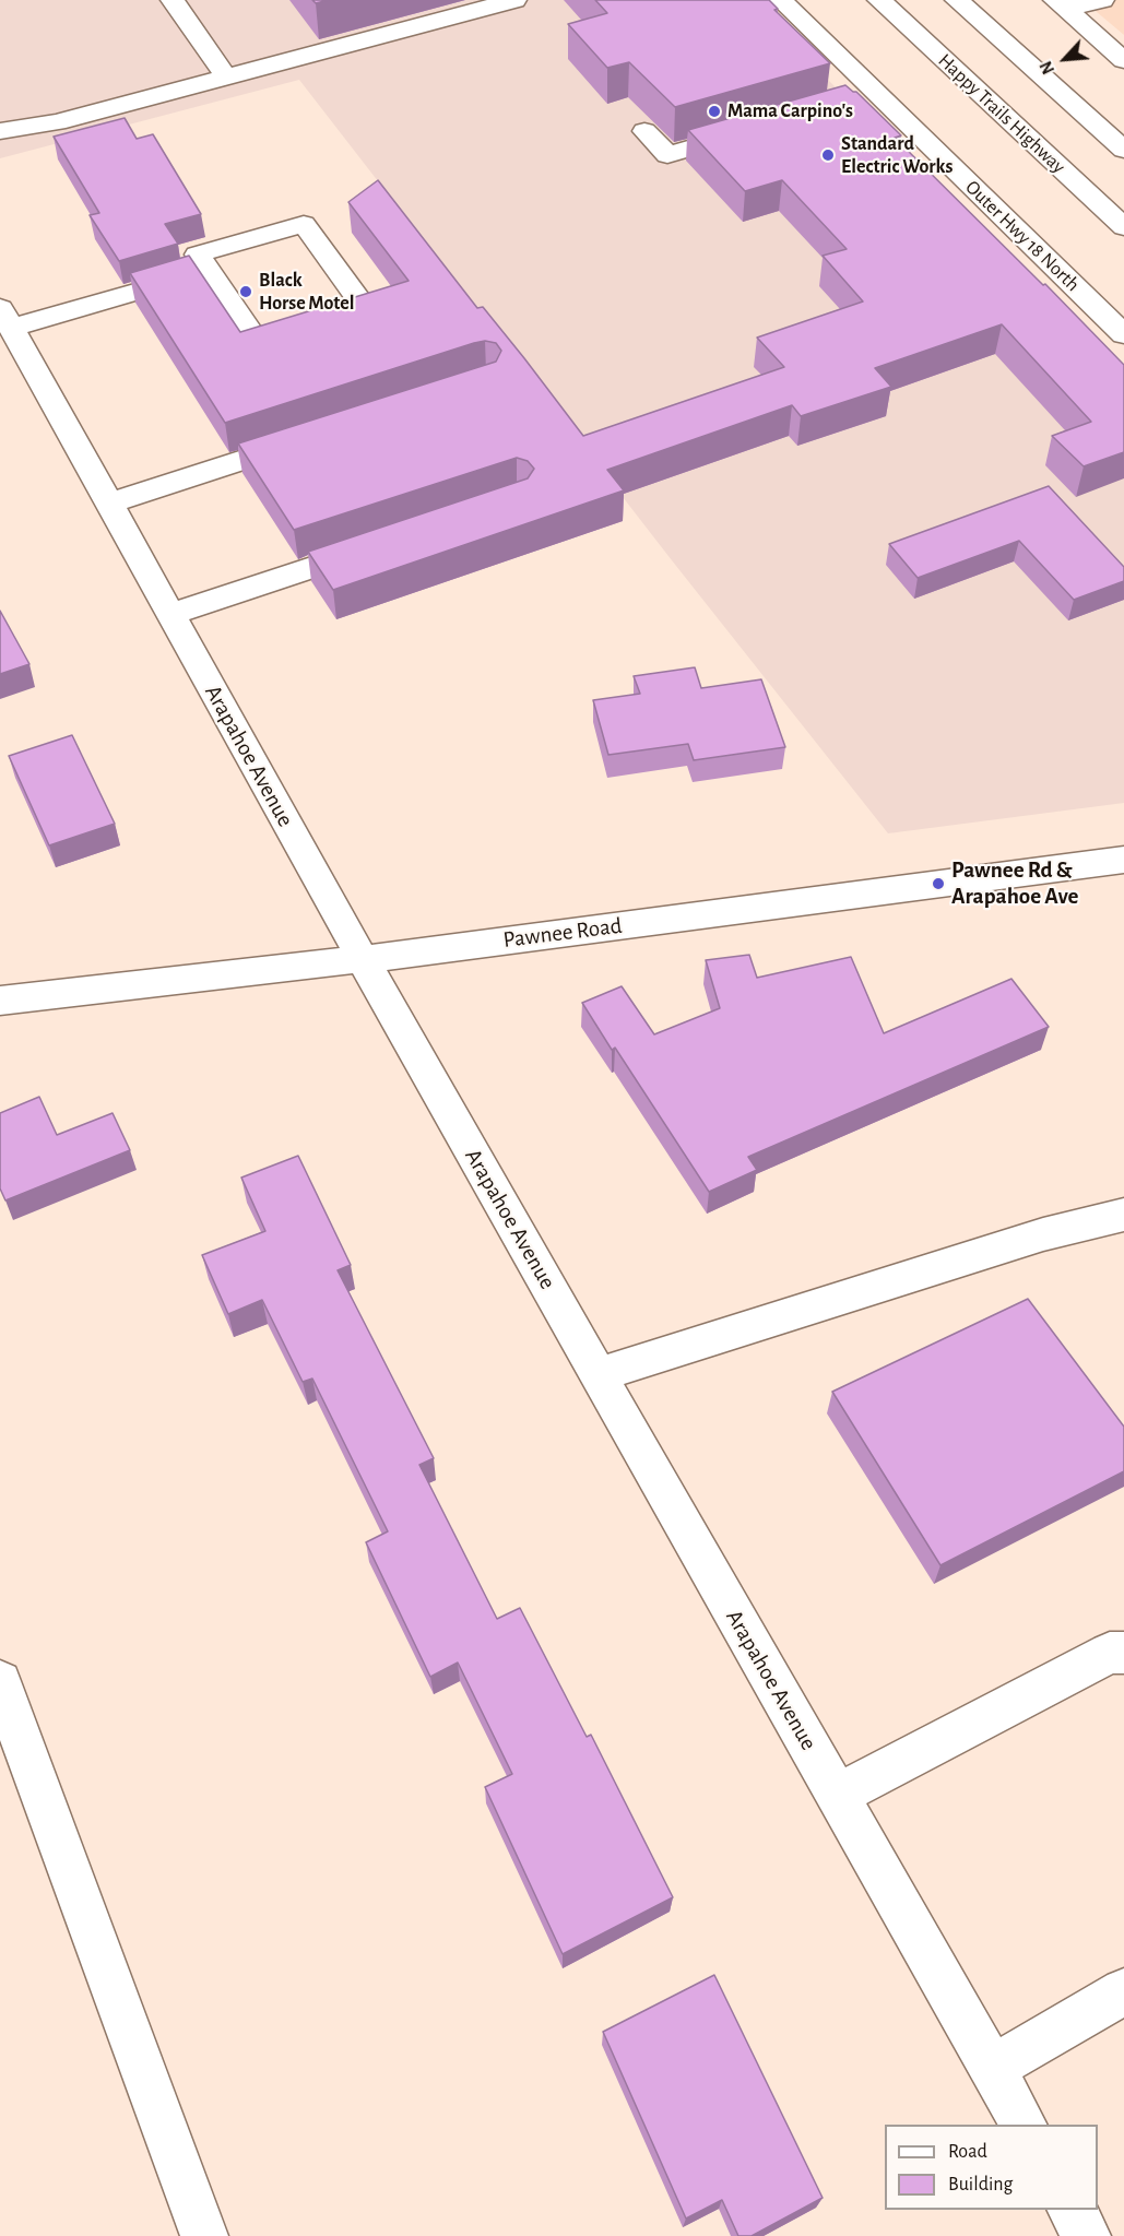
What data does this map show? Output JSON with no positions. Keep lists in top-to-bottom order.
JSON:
{
  "streets": {
    "street": [
      "Happy Trails Highway",
      "Outer Hwy 18 North",
      "Arapahoe Avenue",
      "Pawnee Road"
    ]
  },
  "crossings": [
    ["Arapahoe Avenue", "Pawnee Road"]
  ],
  "places": [
    "Mama Carpino's",
    "Standard Electric Works",
    "Black Horse Motel",
    "Pawnee Rd & Arapahoe Ave"
  ],
  "legend": ["Road", "Building"],
  "north": "bottom left"
}
